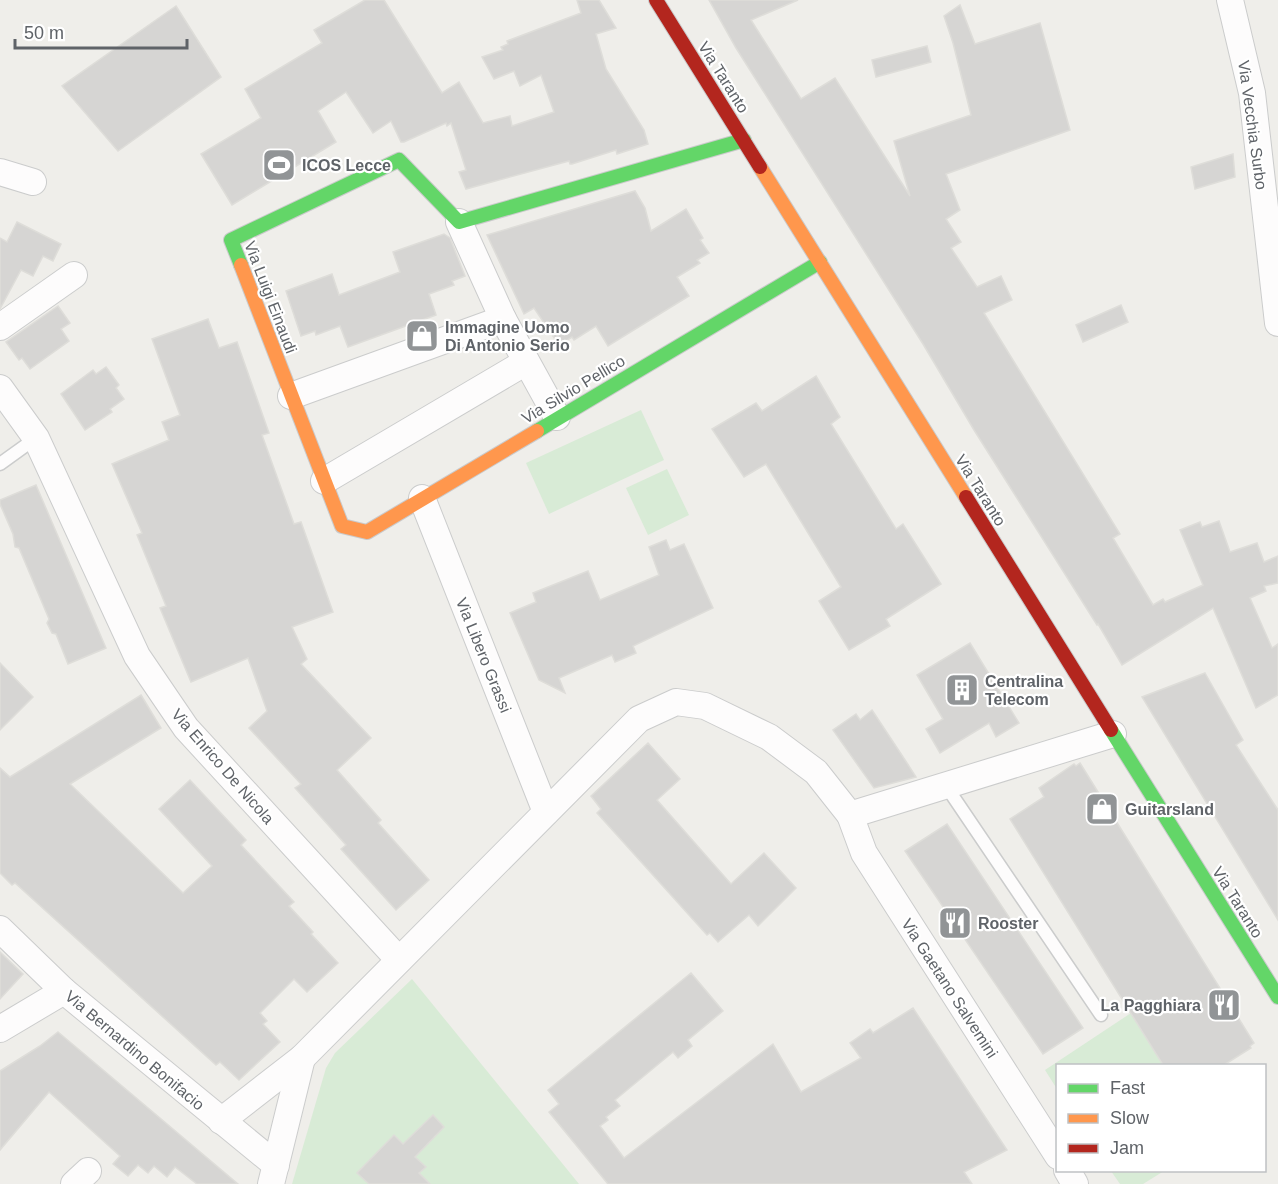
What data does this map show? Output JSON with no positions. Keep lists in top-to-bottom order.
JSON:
{
  "streets": {
    "street": [
      "Via Taranto",
      "Via Vecchia Surbo",
      "Via Luigi Einaudi",
      "Via Silvio Pellico",
      "Via Libero Grassi",
      "Via Enrico De Nicola",
      "Via Gaetano Salvemini",
      "Via Bernardino Bonifacio"
    ]
  },
  "crossings": [
    ["Via Taranto", "Via Silvio Pellico"],
    ["Via Luigi Einaudi", "Via Silvio Pellico"],
    ["Via Silvio Pellico", "Via Libero Grassi"],
    ["Via Libero Grassi", "Via Gaetano Salvemini"],
    ["Via Enrico De Nicola", "Via Gaetano Salvemini"],
    ["Via Gaetano Salvemini", "Via Bernardino Bonifacio"]
  ],
  "places": {
    "sports": ["ICOS Lecce"],
    "shop": ["Immagine Uomo Di Antonio Serio", "Guitarsland"],
    "building": ["Centralina Telecom"],
    "restaurant": ["Rooster", "La Pagghiara"]
  },
  "legend": ["Fast", "Slow", "Jam"],
  "scale_bar": "50 m"
}
